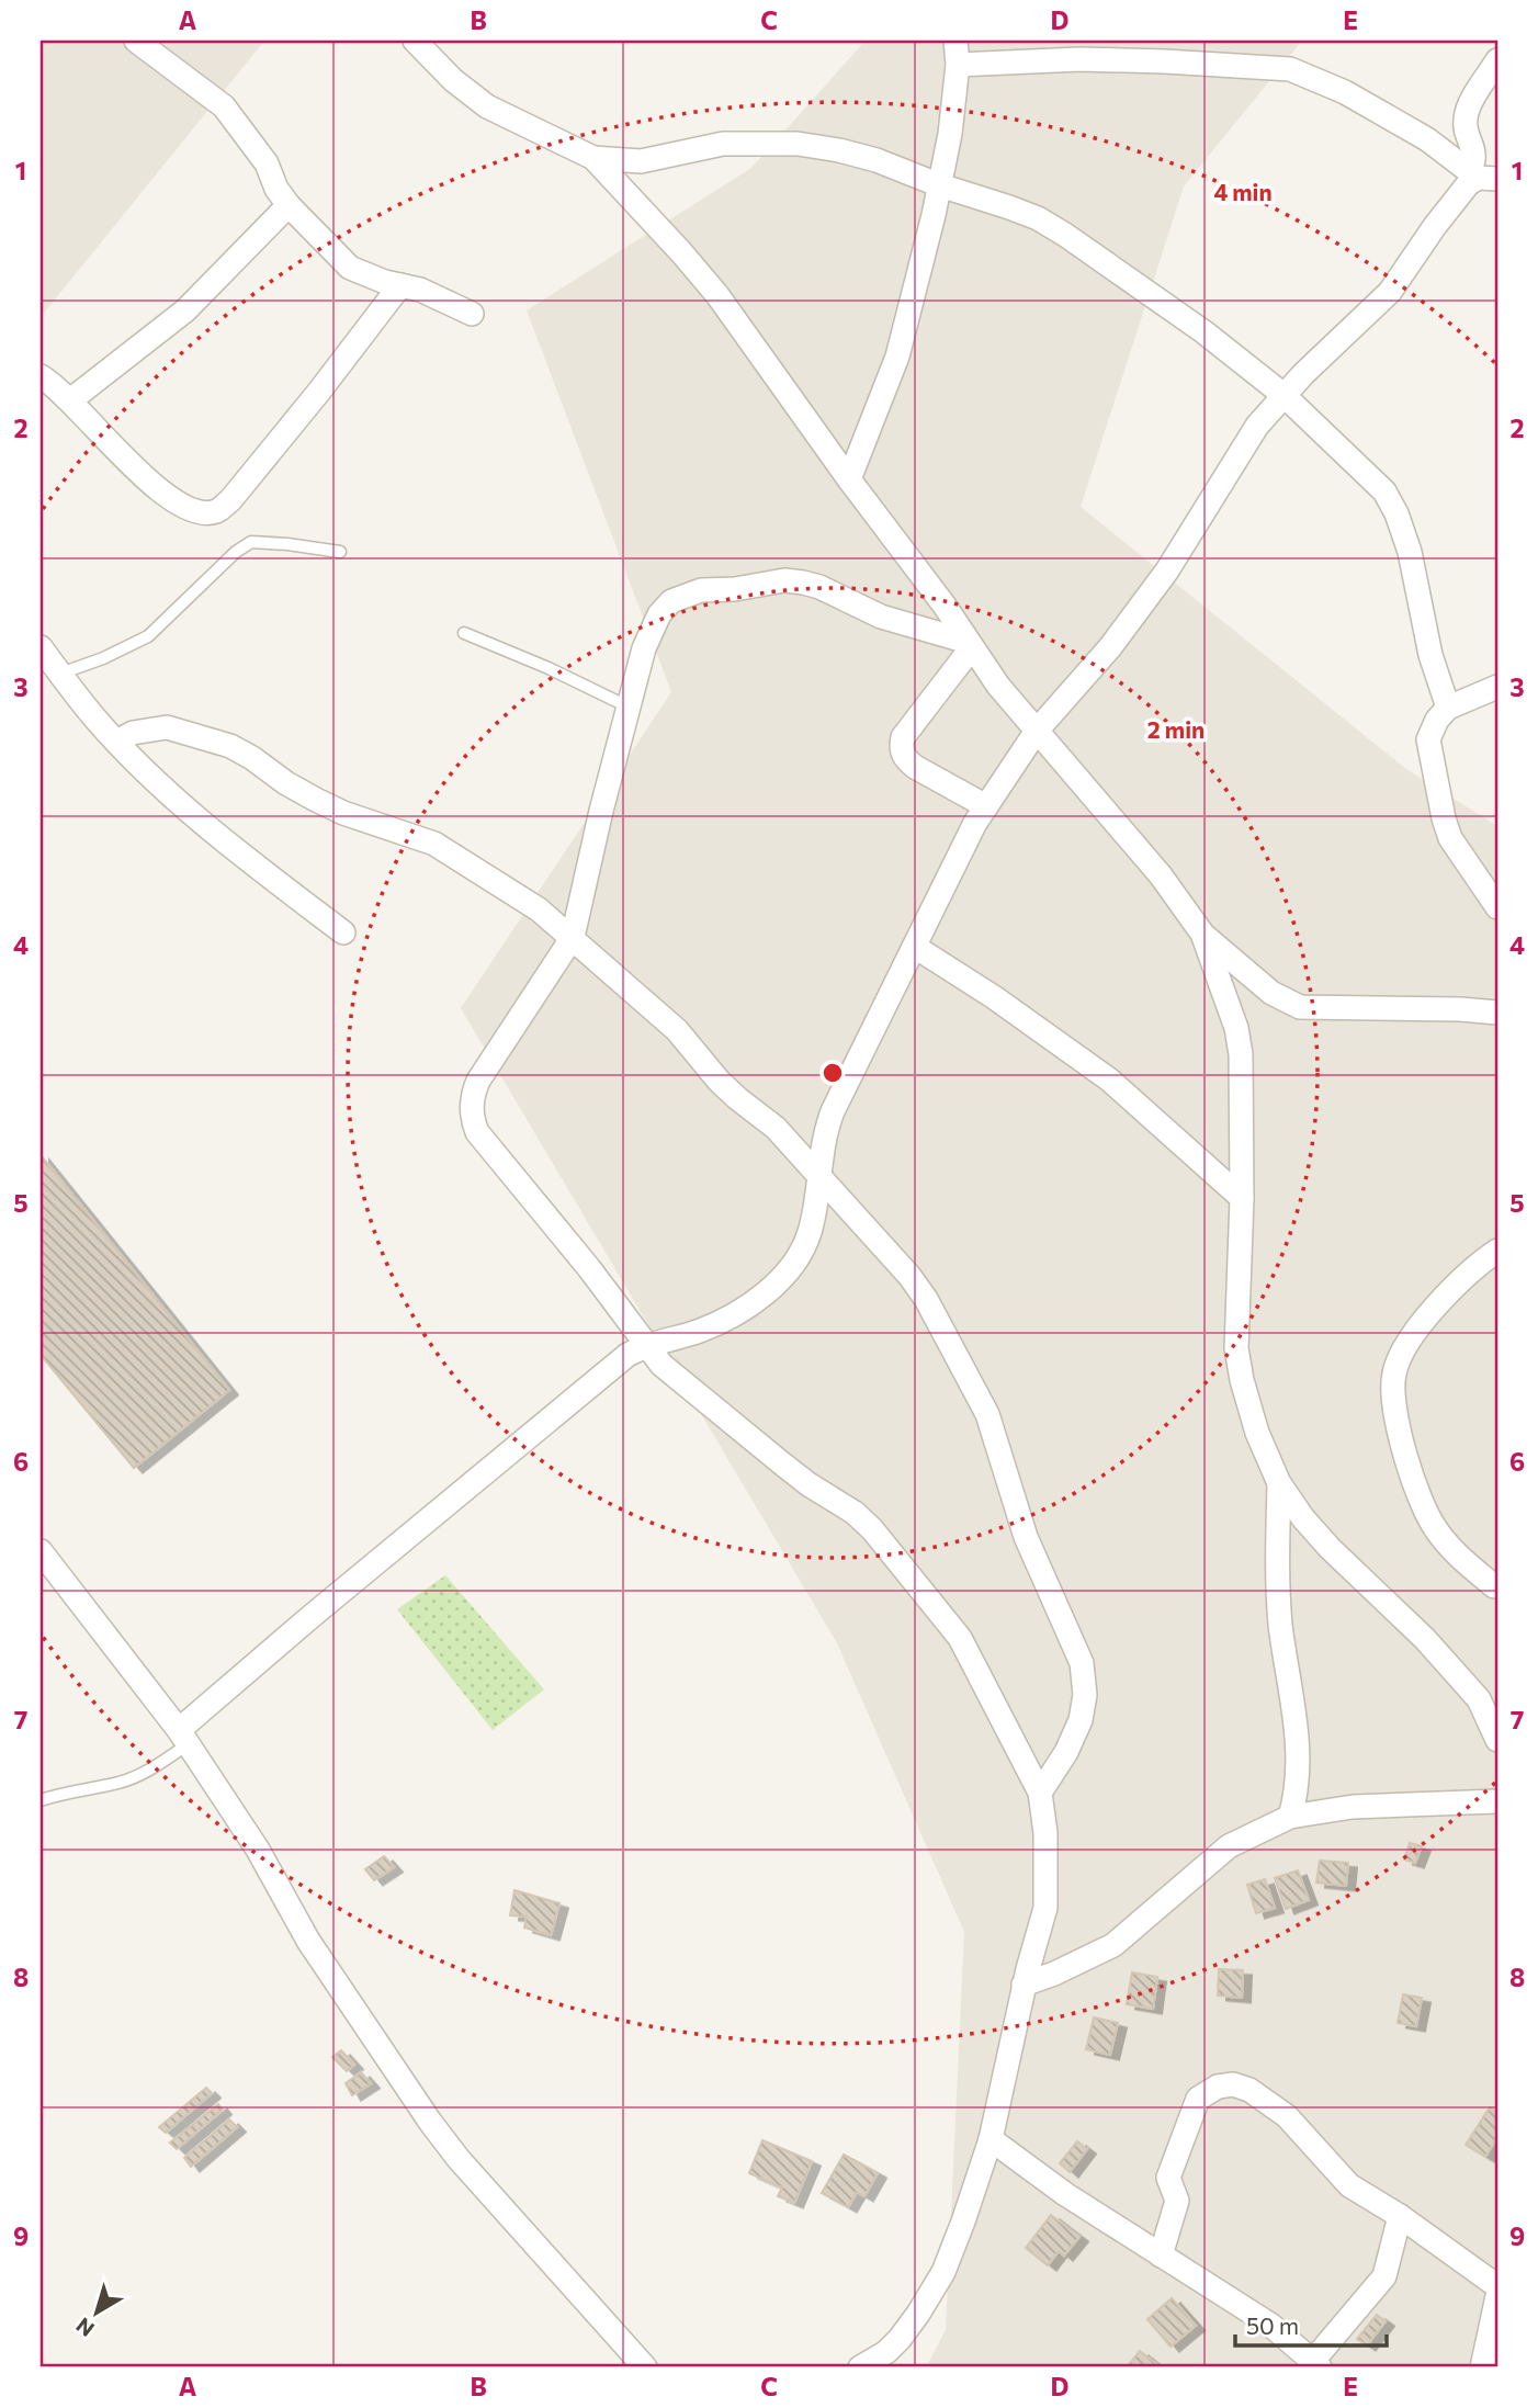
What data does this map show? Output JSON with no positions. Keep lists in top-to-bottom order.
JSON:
{
  "scale_bar": "50 m",
  "north": "bottom left",
  "grid": {
    "columns": [
      "A",
      "B",
      "C",
      "D",
      "E"
    ],
    "rows": [
      "1",
      "2",
      "3",
      "4",
      "5",
      "6",
      "7",
      "8",
      "9"
    ]
  },
  "rings": ["4 min", "2 min"]
}
